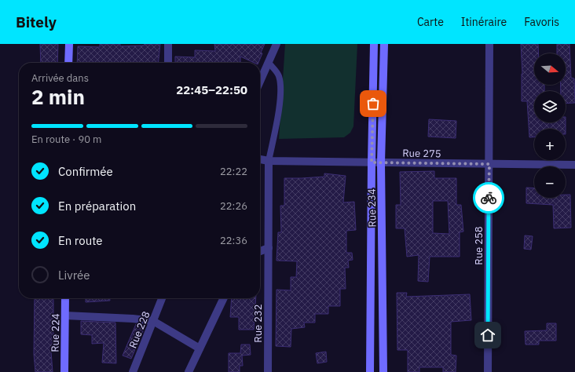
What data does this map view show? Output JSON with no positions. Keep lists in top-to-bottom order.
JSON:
{
  "streets": {
    "main road": ["Rue 234", "Rue 224"],
    "street": [
      "Rue 275",
      "Rue 258",
      "Rue 232",
      "Rue 228"
    ]
  },
  "crossings": [
    ["Rue 275", "Rue 234"],
    ["Rue 275", "Rue 258"],
    ["Rue 275", "Rue 232"]
  ],
  "north": "right",
  "page": {
    "header": "Bitely",
    "nav": ["Carte", "Itinéraire", "Favoris"],
    "map_buttons": ["+", "−"],
    "heading": ["2 min", "Arrivée dans", "22:45–22:50"],
    "bar": "En route · 90 m",
    "list": [
      ["Confirmée", "22:22"],
      ["En préparation", "22:26"],
      ["En route", "22:36"],
      "Livrée"
    ]
  }
}
